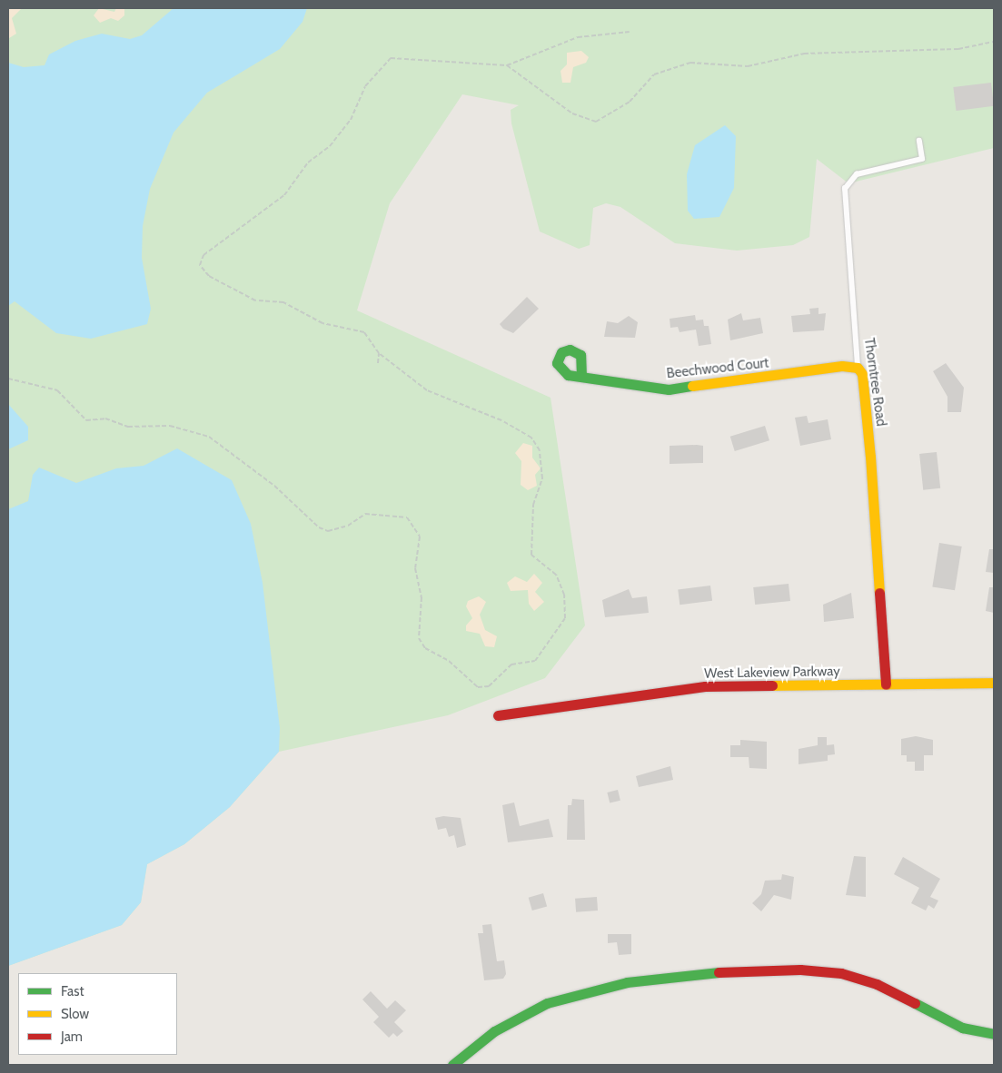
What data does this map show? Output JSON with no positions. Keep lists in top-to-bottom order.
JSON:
{
  "streets": {
    "street": ["Beechwood Court", "Thorntree Road", "West Lakeview Parkway"]
  },
  "crossings": [
    ["Beechwood Court", "Thorntree Road"],
    ["Thorntree Road", "West Lakeview Parkway"]
  ],
  "legend": ["Fast", "Slow", "Jam"]
}
